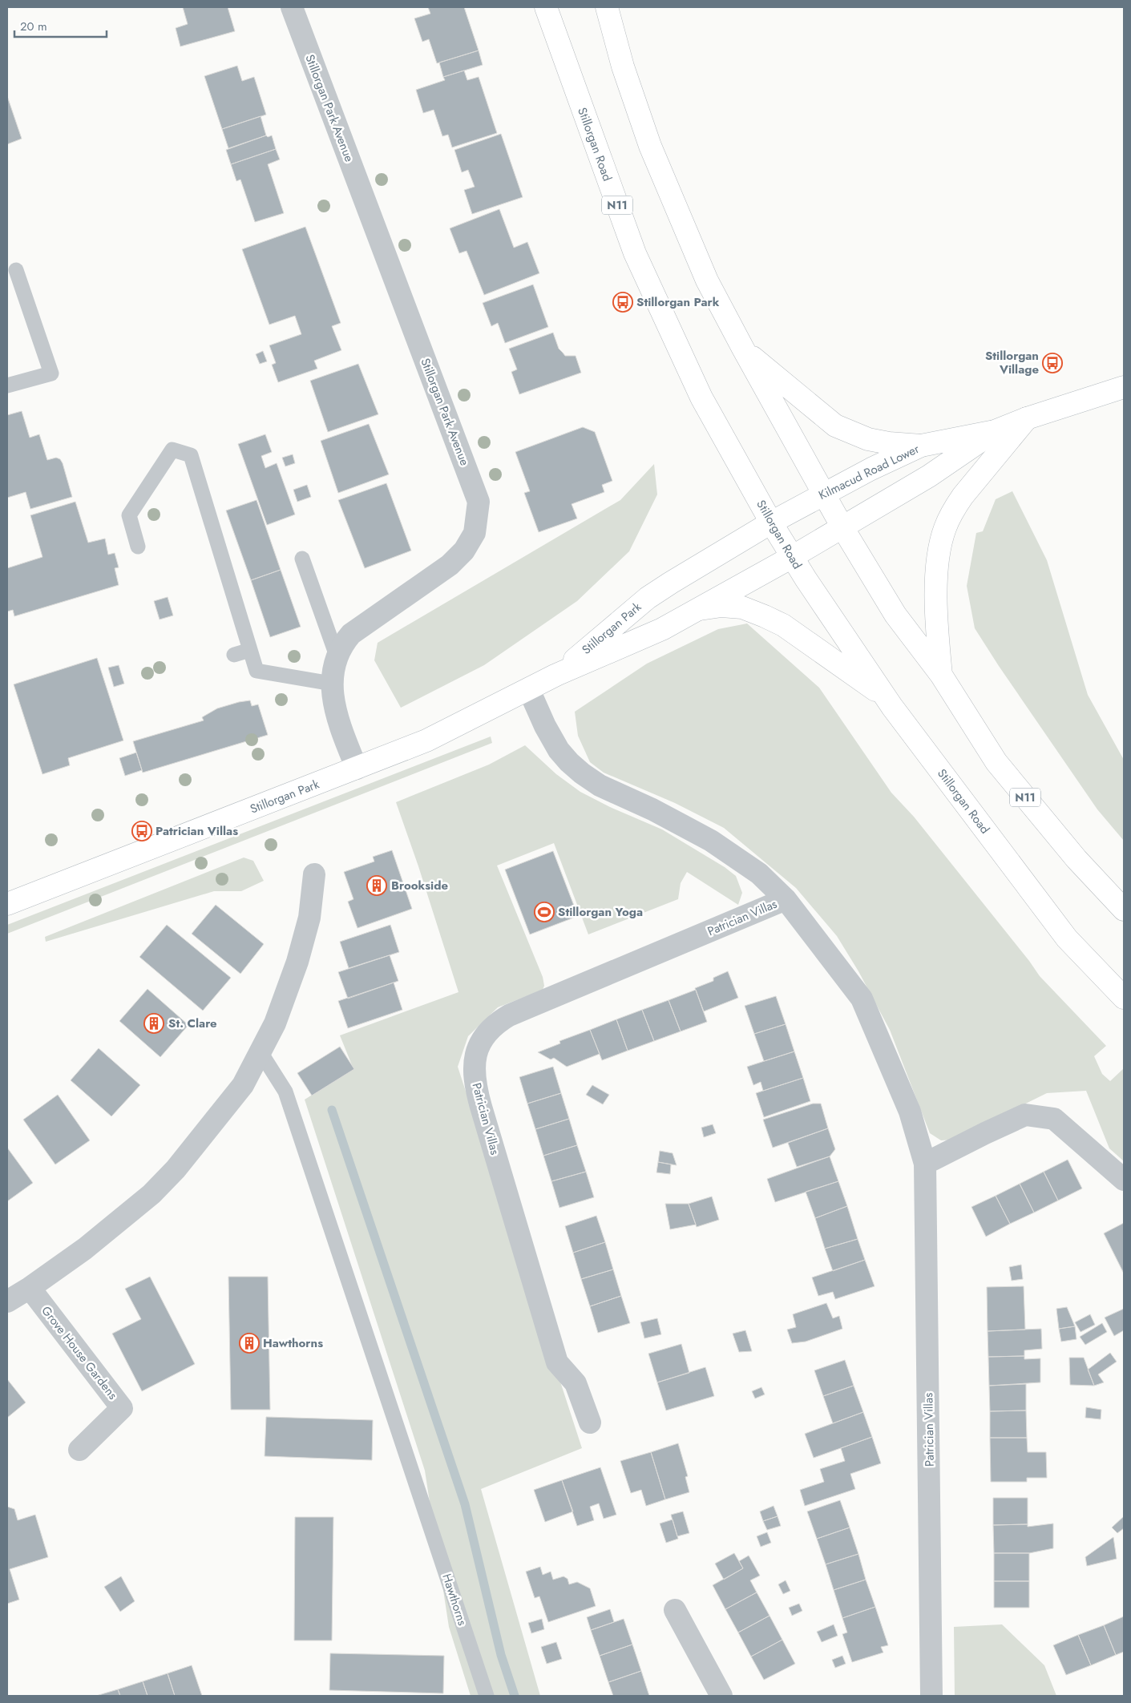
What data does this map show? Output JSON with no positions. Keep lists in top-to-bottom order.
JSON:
{
  "streets": {
    "main road": [
      "Stillorgan Road",
      "N11",
      "Kilmacud Road Lower",
      "Stillorgan Park"
    ],
    "street": ["Stillorgan Park Avenue", "Patrician Villas", "Grove House Gardens"],
    "lane": ["Hawthorns"]
  },
  "crossings": [
    ["Stillorgan Park Avenue", "Stillorgan Park"],
    ["Stillorgan Road", "Kilmacud Road Lower"],
    ["Stillorgan Road", "Stillorgan Park"],
    ["N11", "Kilmacud Road Lower"],
    ["Kilmacud Road Lower", "Stillorgan Park"],
    ["Stillorgan Park", "Patrician Villas"]
  ],
  "places": {
    "bus stop": ["Stillorgan Park", "Stillorgan Village", "Patrician Villas"],
    "building": ["Brookside", "St. Clare", "Hawthorns"],
    "sports": ["Stillorgan Yoga"]
  },
  "scale_bar": "20 m"
}
